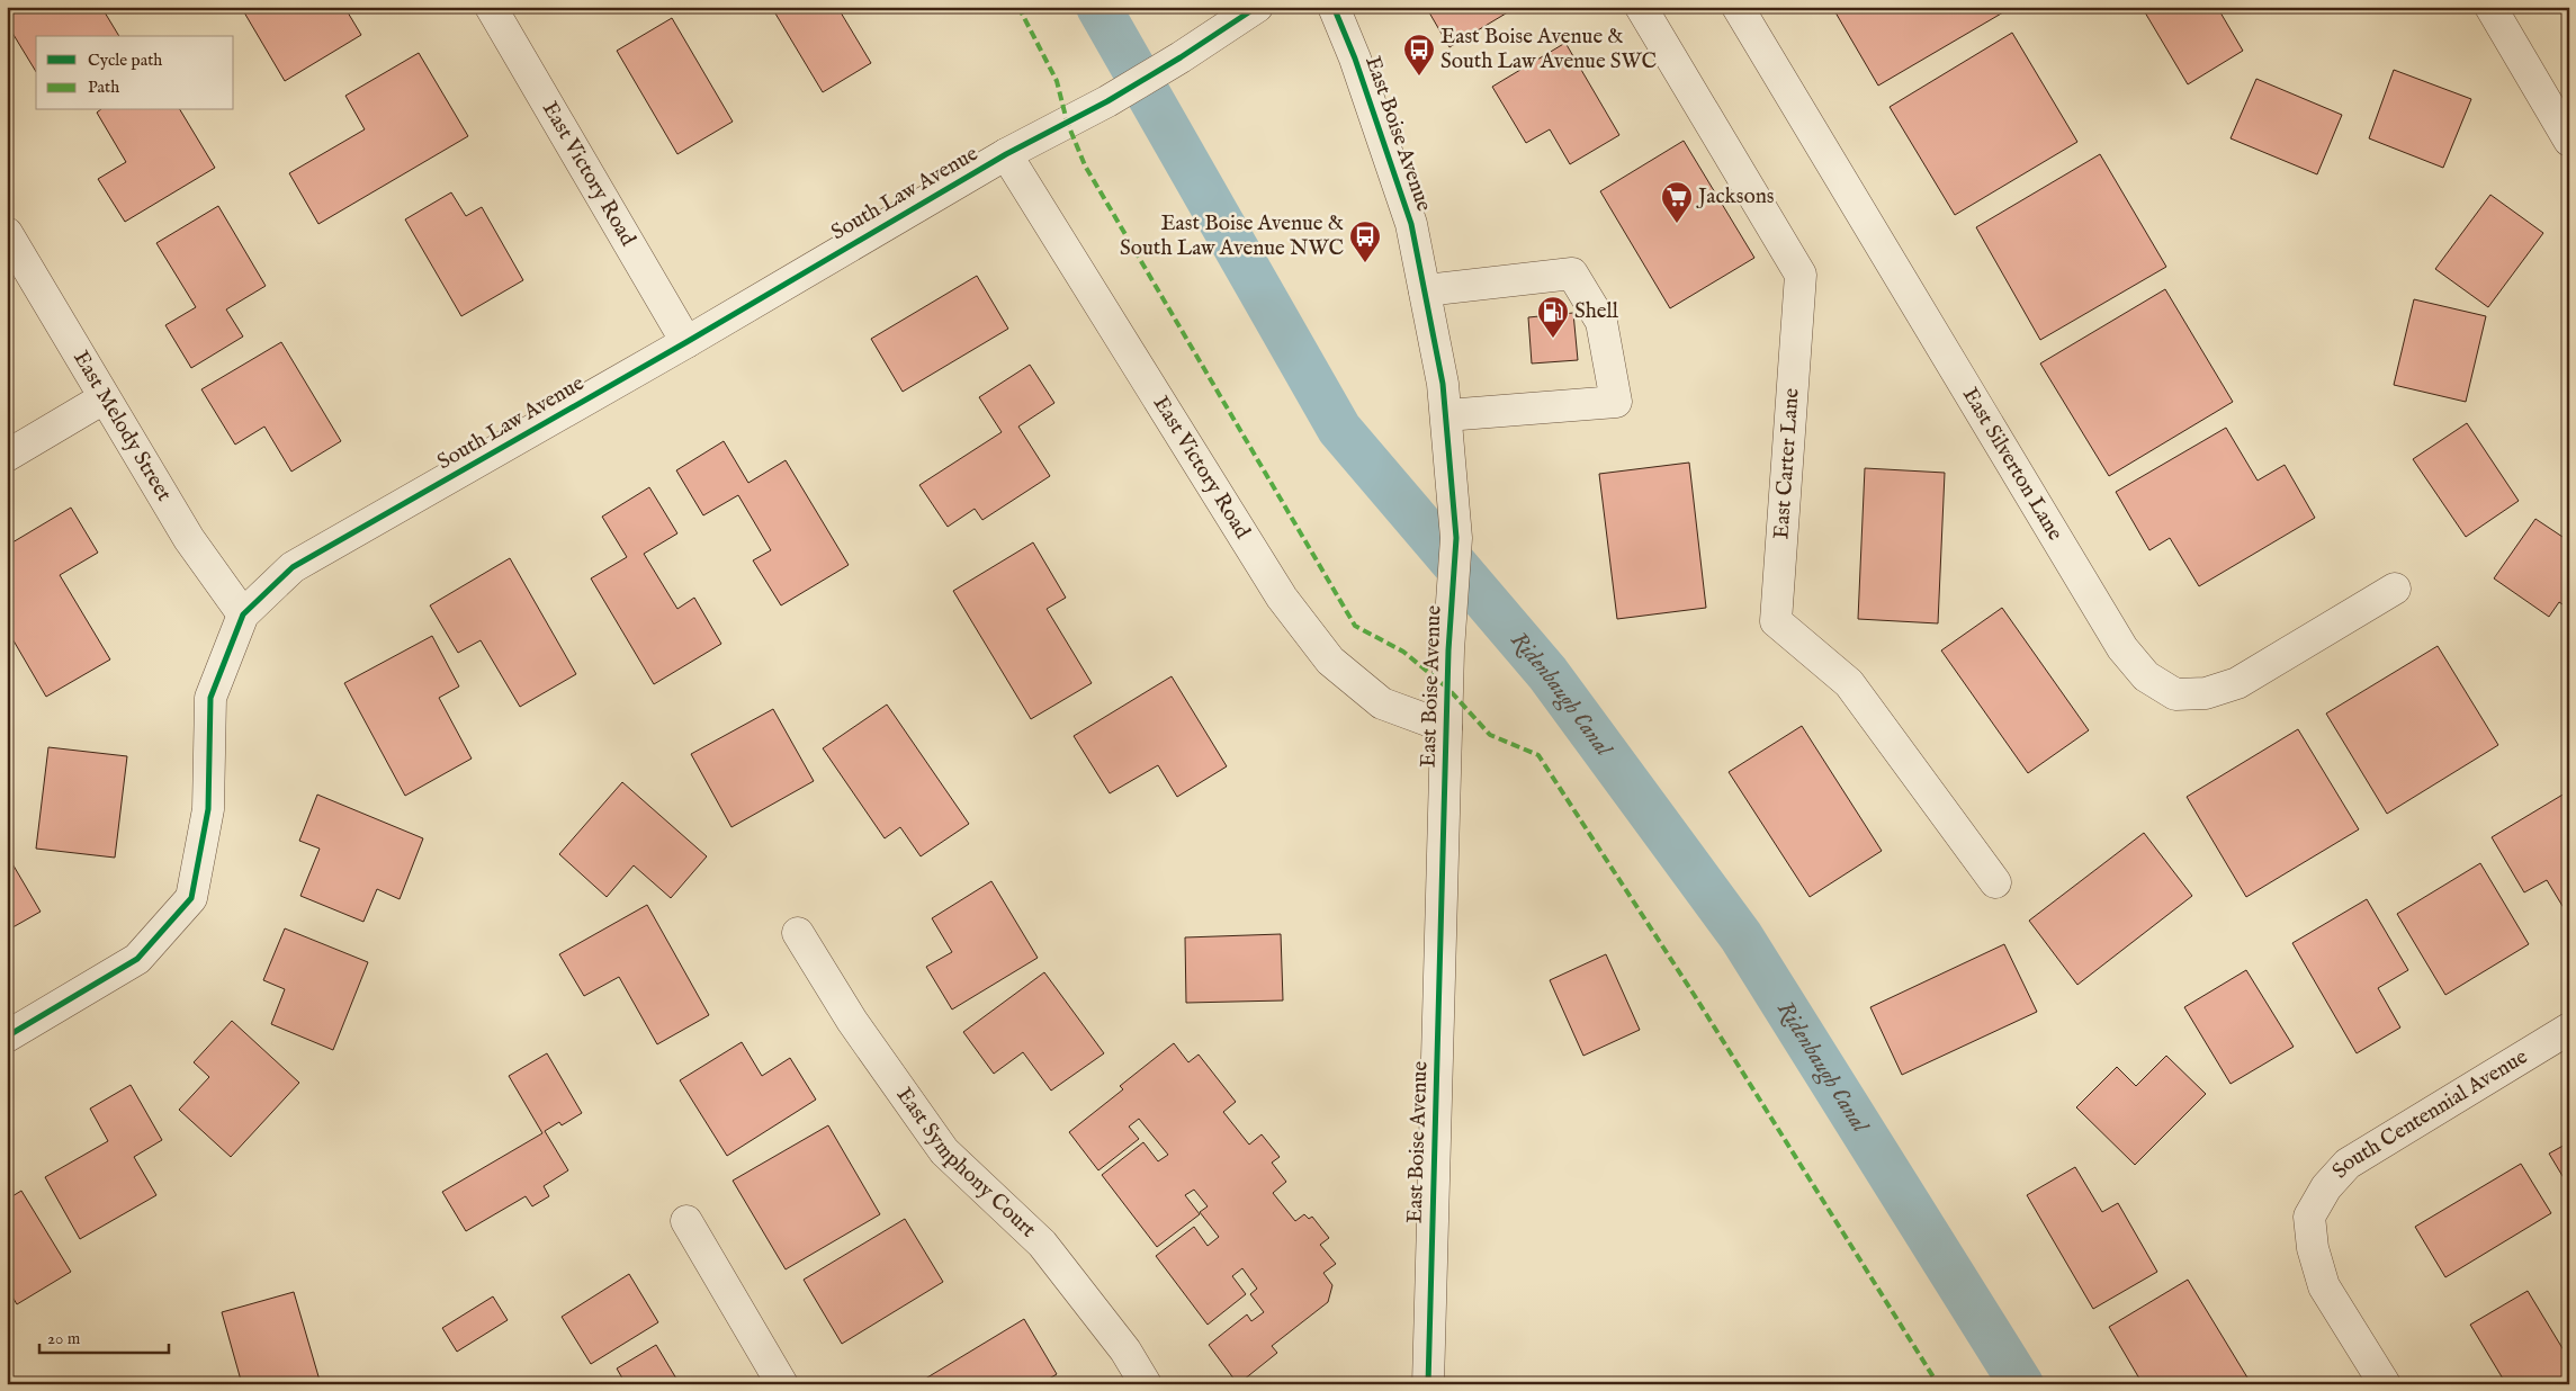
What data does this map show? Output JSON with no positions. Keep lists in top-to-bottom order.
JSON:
{
  "streets": {
    "street": [
      "East Boise Avenue",
      "East Victory Road",
      "South Law Avenue",
      "East Melody Street",
      "East Carter Lane",
      "East Silverton Lane",
      "South Centennial Avenue",
      "East Symphony Court"
    ]
  },
  "crossings": [
    ["East Boise Avenue", "East Victory Road"],
    ["East Victory Road", "South Law Avenue"],
    ["South Law Avenue", "East Melody Street"]
  ],
  "water": ["Ridenbaugh Canal"],
  "places": {
    "bus stop": ["East Boise Avenue & South Law Avenue SWC", "East Boise Avenue & South Law Avenue NWC"],
    "supermarket": ["Jacksons"],
    "fuel station": ["Shell"]
  },
  "legend": ["Cycle path", "Path"],
  "scale_bar": "20 m"
}
